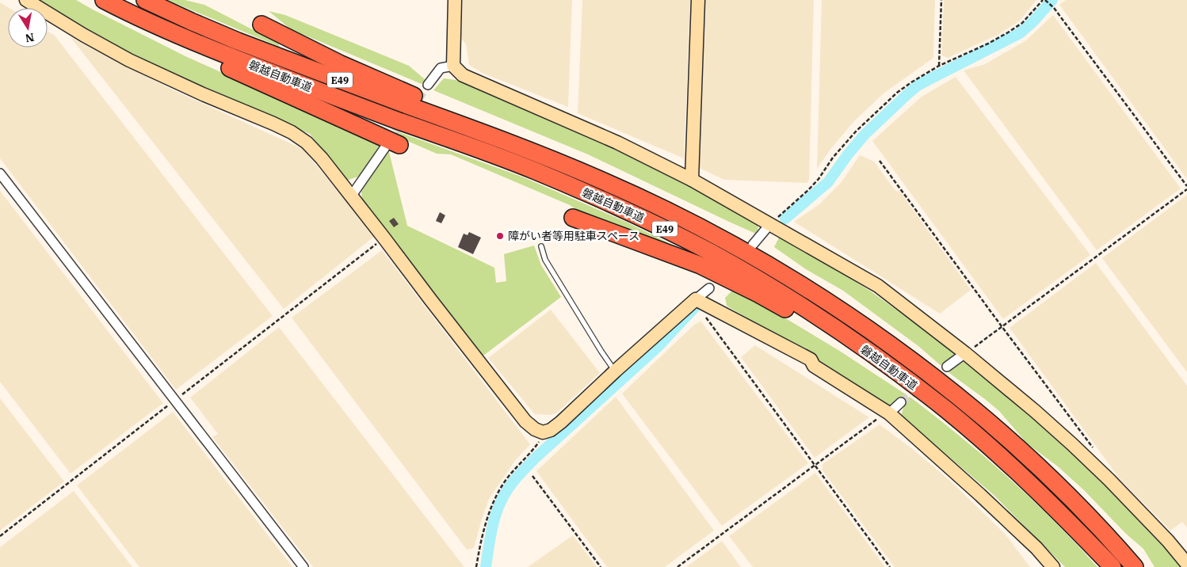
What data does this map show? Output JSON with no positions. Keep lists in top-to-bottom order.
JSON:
{
  "streets": {
    "highway": ["磐越自動車道", "E49"]
  },
  "places": ["障がい者等用駐車スペース"],
  "north": "bottom"
}
